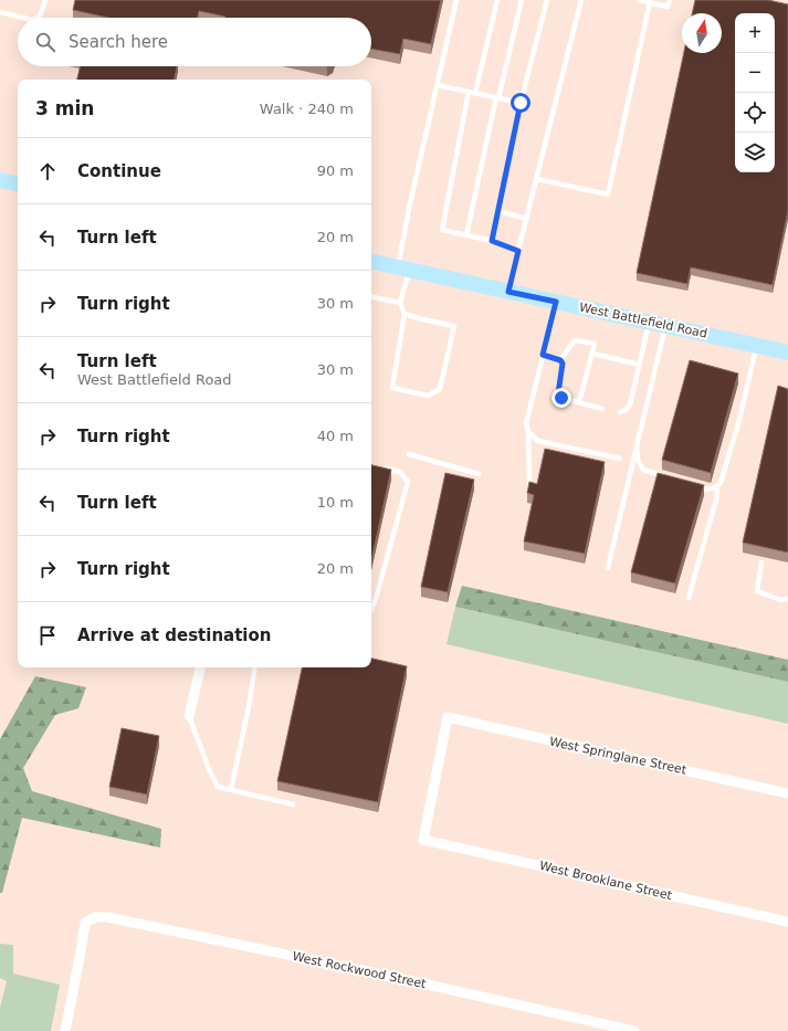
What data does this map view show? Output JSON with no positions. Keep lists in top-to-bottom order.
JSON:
{
  "streets": {
    "main road": ["West Battlefield Road"],
    "street": ["West Springlane Street", "West Brooklane Street", "West Rockwood Street"]
  },
  "crossings": [
    ["West Springlane Street", "West Brooklane Street"]
  ],
  "north": "top",
  "page": {
    "map_buttons": ["+", "−"],
    "search": "Search here",
    "heading": ["3 min", "Walk · 240 m"],
    "list": [
      ["Continue", "90 m"],
      ["Turn left", "20 m"],
      ["Turn right", "30 m"],
      ["Turn left", "West Battlefield Road", "30 m"],
      ["Turn right", "40 m"],
      ["Turn left", "10 m"],
      ["Turn right", "20 m"],
      "Arrive at destination"
    ]
  }
}
